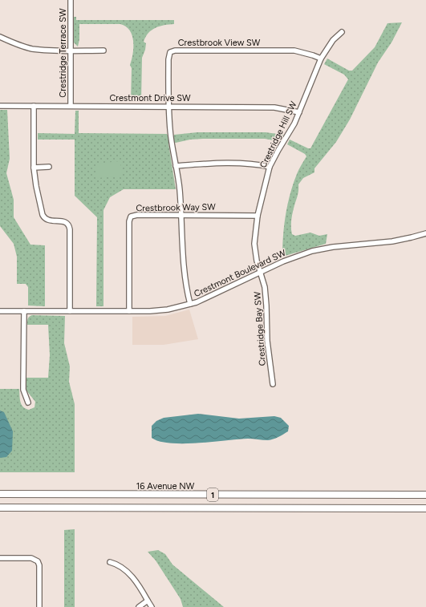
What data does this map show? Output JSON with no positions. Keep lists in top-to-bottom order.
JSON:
{
  "streets": {
    "highway": ["16 Avenue NW", "1"],
    "street": [
      "Crestbrook View SW",
      "Crestridge Terrace SW",
      "Crestmont Drive SW",
      "Crestridge Hill SW",
      "Crestbrook Way SW",
      "Crestmont Boulevard SW",
      "Crestridge Bay SW"
    ]
  },
  "crossings": [
    ["Crestbrook View SW", "Crestmont Drive SW"],
    ["Crestbrook View SW", "Crestridge Hill SW"],
    ["Crestridge Terrace SW", "Crestmont Drive SW"],
    ["Crestmont Drive SW", "Crestridge Hill SW"],
    ["Crestridge Hill SW", "Crestbrook Way SW"],
    ["Crestridge Hill SW", "Crestmont Boulevard SW"],
    ["Crestridge Hill SW", "Crestridge Bay SW"],
    ["Crestbrook Way SW", "Crestmont Boulevard SW"],
    ["Crestmont Boulevard SW", "Crestridge Bay SW"]
  ]
}
